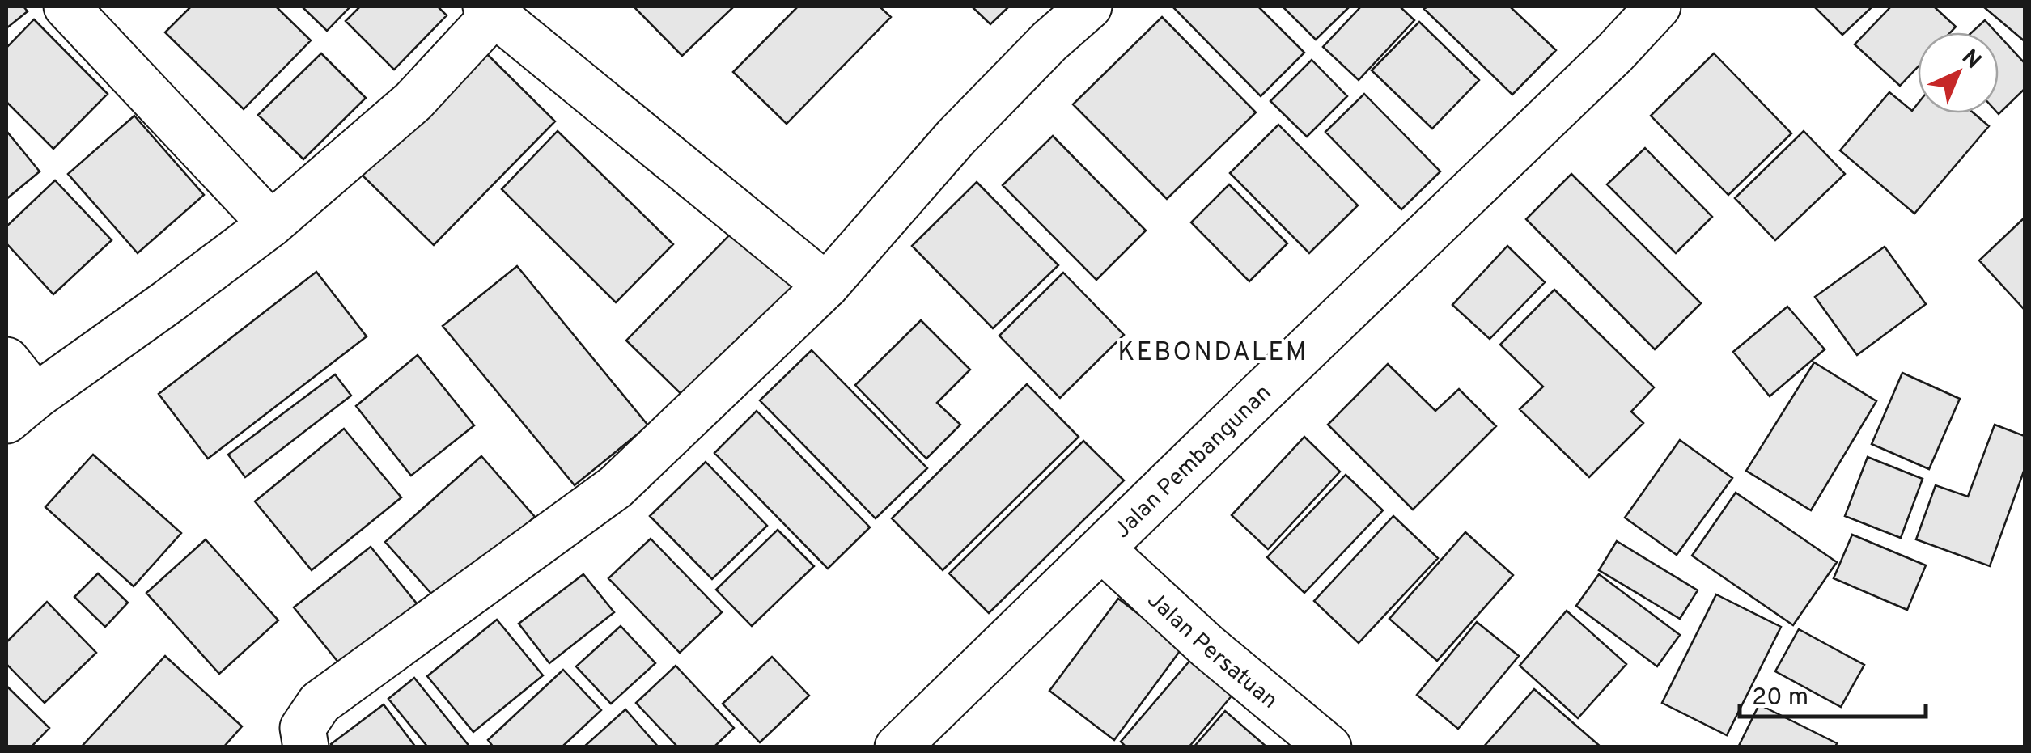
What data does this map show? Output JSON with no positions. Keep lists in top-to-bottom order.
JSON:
{
  "streets": {
    "street": ["Jalan Pembangunan", "Jalan Persatuan"]
  },
  "crossings": [
    ["Jalan Pembangunan", "Jalan Persatuan"]
  ],
  "districts": ["KEBONDALEM"],
  "scale_bar": "20 m",
  "north": "top right"
}
